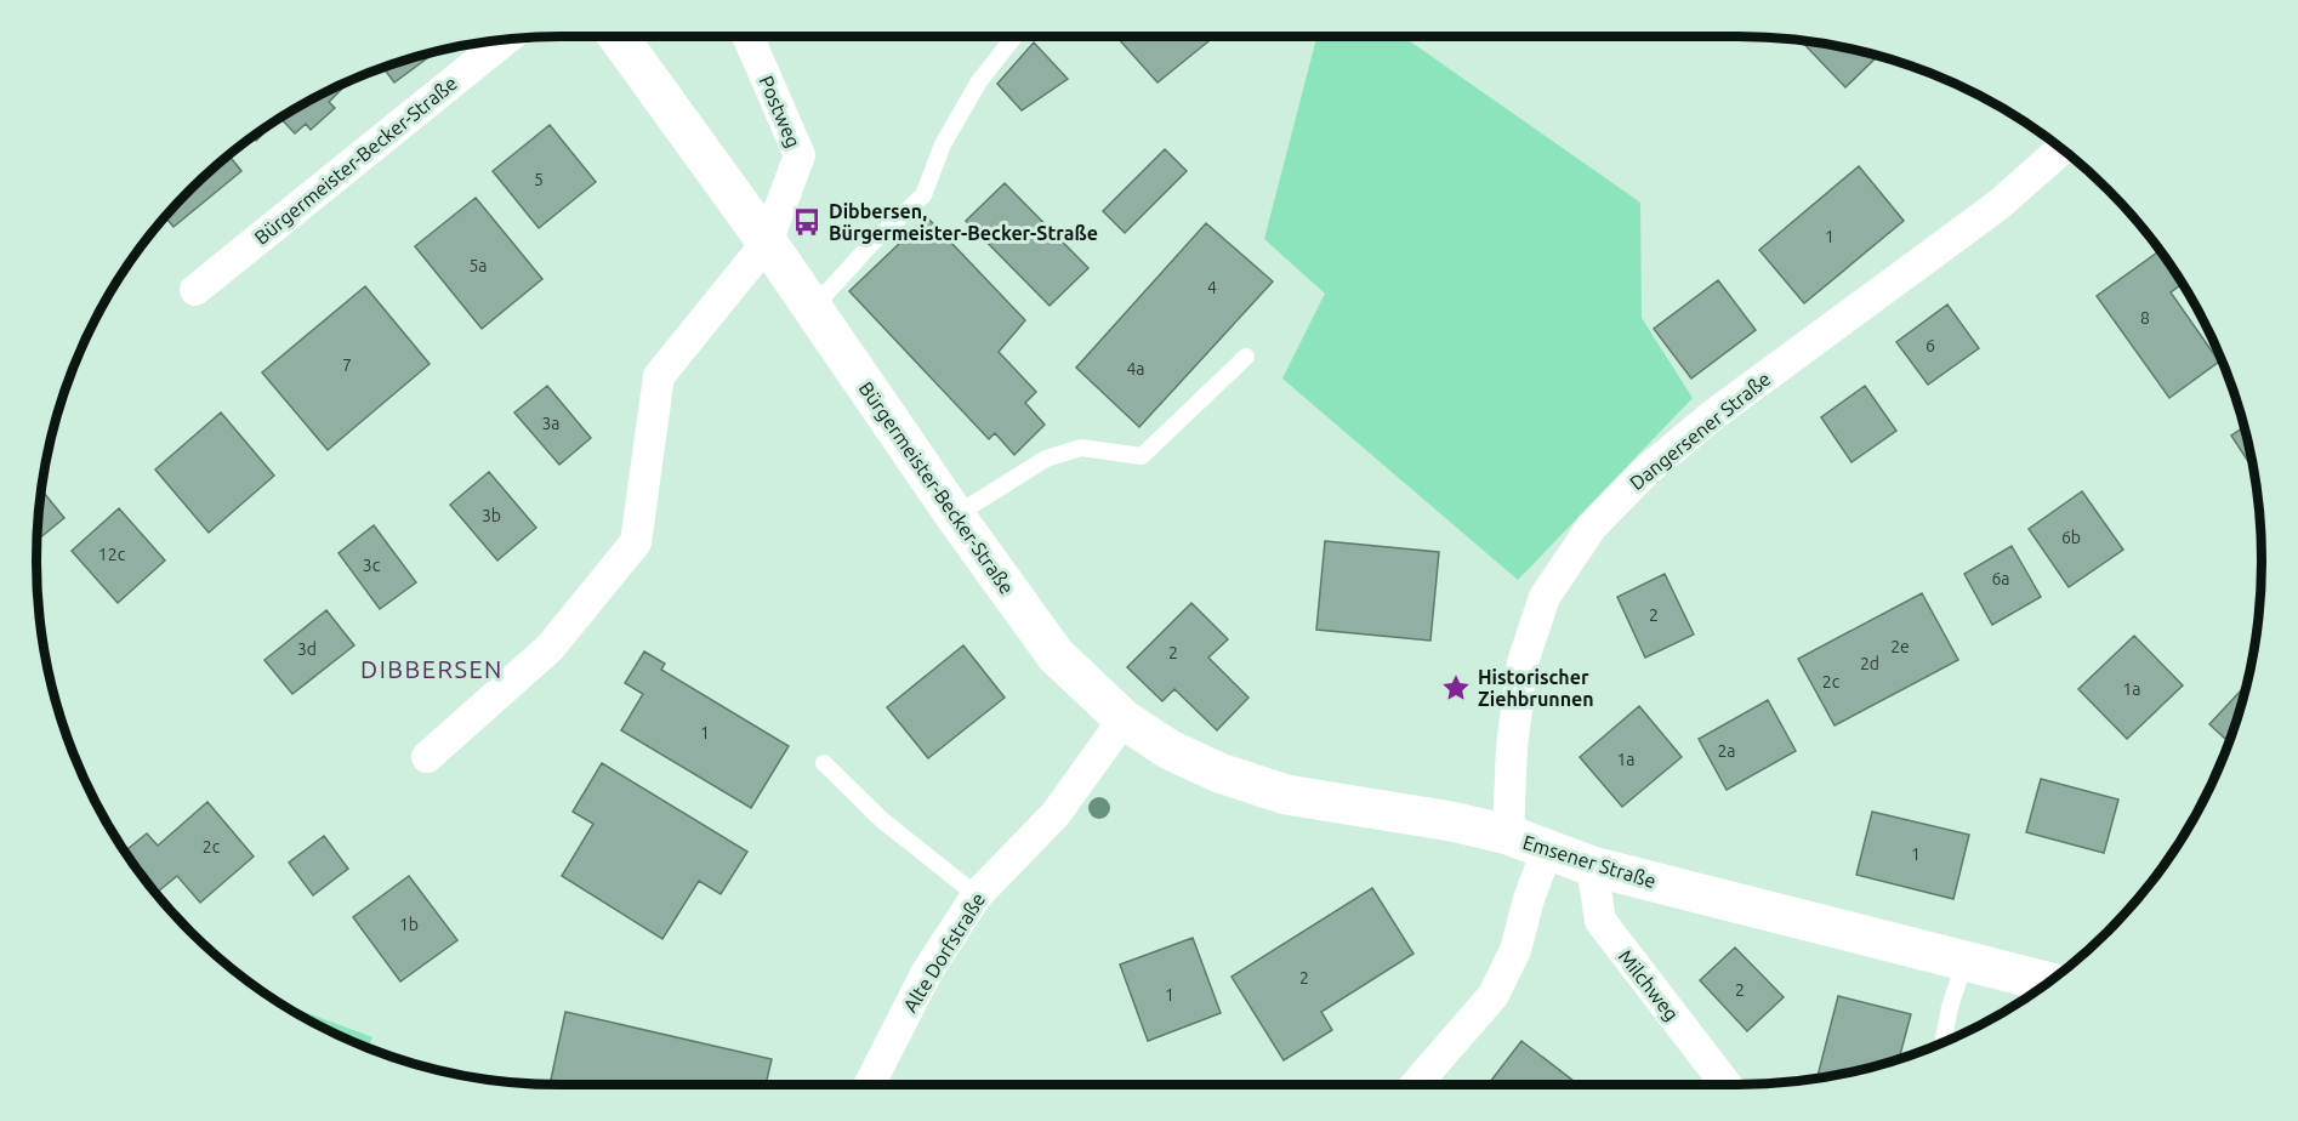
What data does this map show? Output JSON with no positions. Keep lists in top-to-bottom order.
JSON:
{
  "streets": {
    "street": [
      "Postweg",
      "Bürgermeister-Becker-Straße",
      "Dangersener Straße",
      "Emsener Straße",
      "Alte Dorfstraße",
      "Milchweg"
    ]
  },
  "crossings": [
    ["Postweg", "Bürgermeister-Becker-Straße"],
    ["Bürgermeister-Becker-Straße", "Emsener Straße"],
    ["Bürgermeister-Becker-Straße", "Alte Dorfstraße"],
    ["Dangersener Straße", "Emsener Straße"],
    ["Emsener Straße", "Alte Dorfstraße"],
    ["Emsener Straße", "Milchweg"]
  ],
  "districts": ["DIBBERSEN"],
  "places": {
    "bus stop": ["Dibbersen, Bürgermeister-Becker-Straße"],
    "place": ["Historischer Ziehbrunnen"]
  },
  "house_numbers": [
    "5",
    "1",
    "5a",
    "4",
    "8",
    "6",
    "7",
    "4a",
    "3a",
    "3b",
    "6b",
    "12c",
    "3c",
    "6a",
    "2",
    "2e",
    "3d",
    "2",
    "2d",
    "2c",
    "1a",
    "1",
    "2a",
    "1a",
    "2c",
    "1",
    "1b",
    "2",
    "2",
    "1"
  ]
}
